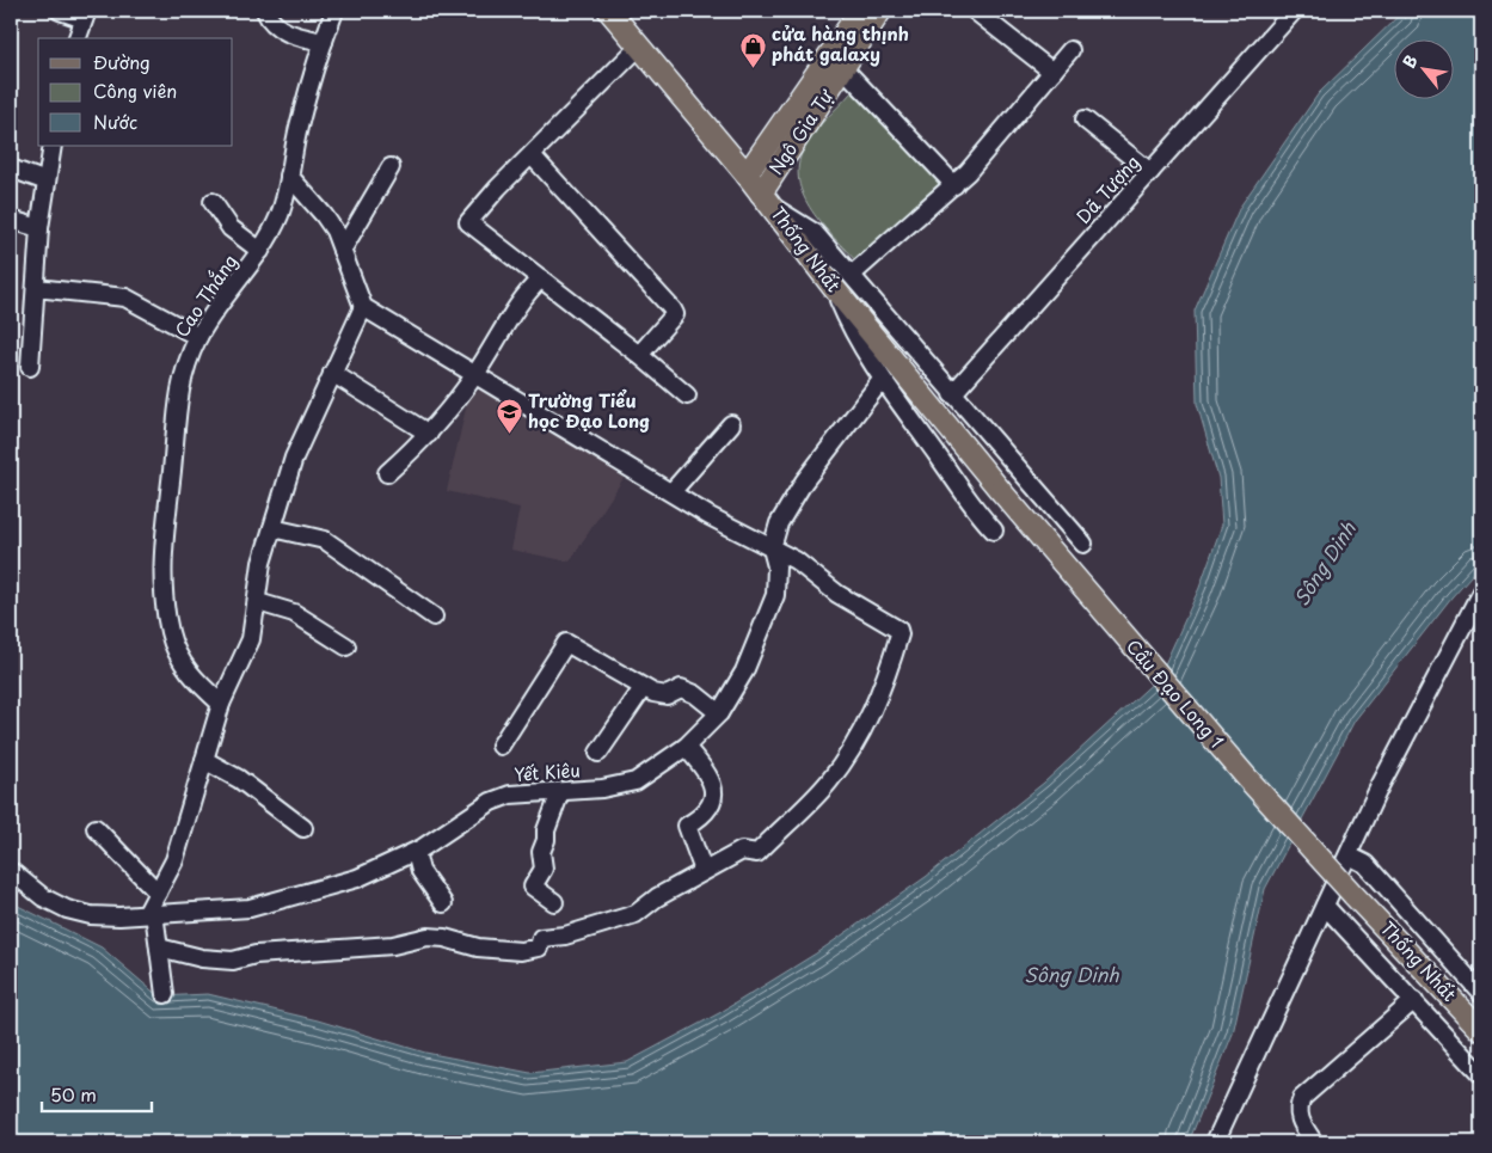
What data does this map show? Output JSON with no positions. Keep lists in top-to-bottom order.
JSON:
{
  "streets": {
    "main road": ["Ngô Gia Tự", "Thống Nhất", "Cầu Đạo Long 1"],
    "street": ["Dã Tượng", "Cao Thắng", "Yết Kiêu"]
  },
  "crossings": [
    ["Ngô Gia Tự", "Thống Nhất"],
    ["Thống Nhất", "Cầu Đạo Long 1"]
  ],
  "water": ["Sông Dinh"],
  "places": {
    "shop": ["cửa hàng thịnh phát galaxy"],
    "school or university": ["Trường Tiểu học Đạo Long"]
  },
  "legend": ["Đường", "Công viên", "Nước"],
  "scale_bar": "50 m",
  "north": "top left"
}
